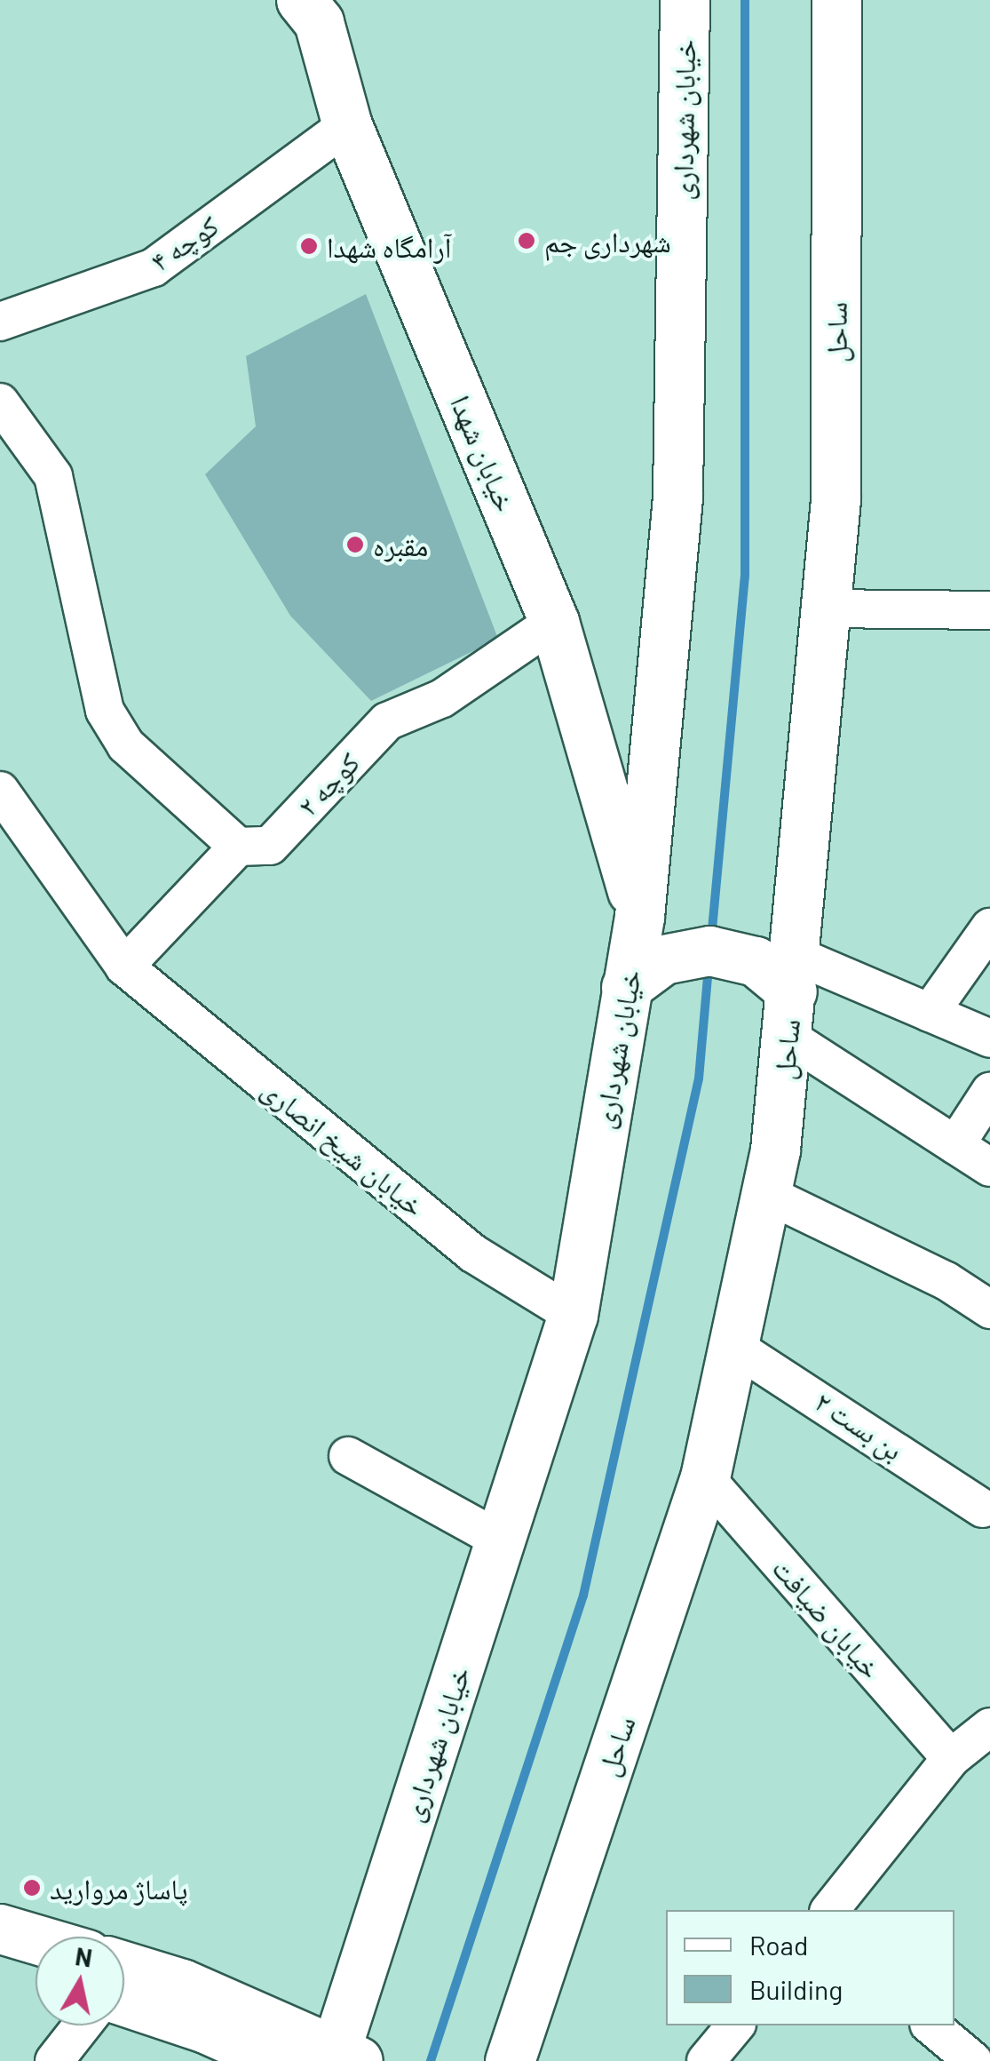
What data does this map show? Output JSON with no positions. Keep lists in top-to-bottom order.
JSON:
{
  "streets": {
    "main road": ["خیابان شهرداری", "ساحل", "خیابان شهدا"],
    "street": [
      "کوچه ۴",
      "کوچه ۲",
      "خیابان شیخ انصاری",
      "بن بست ۲",
      "خیابان ضیافت"
    ]
  },
  "crossings": [
    ["خیابان شهرداری", "خیابان شهدا"],
    ["خیابان شهرداری", "خیابان شیخ انصاری"],
    ["کوچه ۴", "خیابان شهدا"],
    ["ساحل", "بن بست ۲"],
    ["ساحل", "خیابان ضیافت"],
    ["خیابان شهدا", "کوچه ۲"]
  ],
  "places": [
    "شهرداری جم",
    "آرامگاه شهدا",
    "مقبره",
    "پاساژ مروارید"
  ],
  "legend": ["Road", "Building"],
  "north": "top"
}
